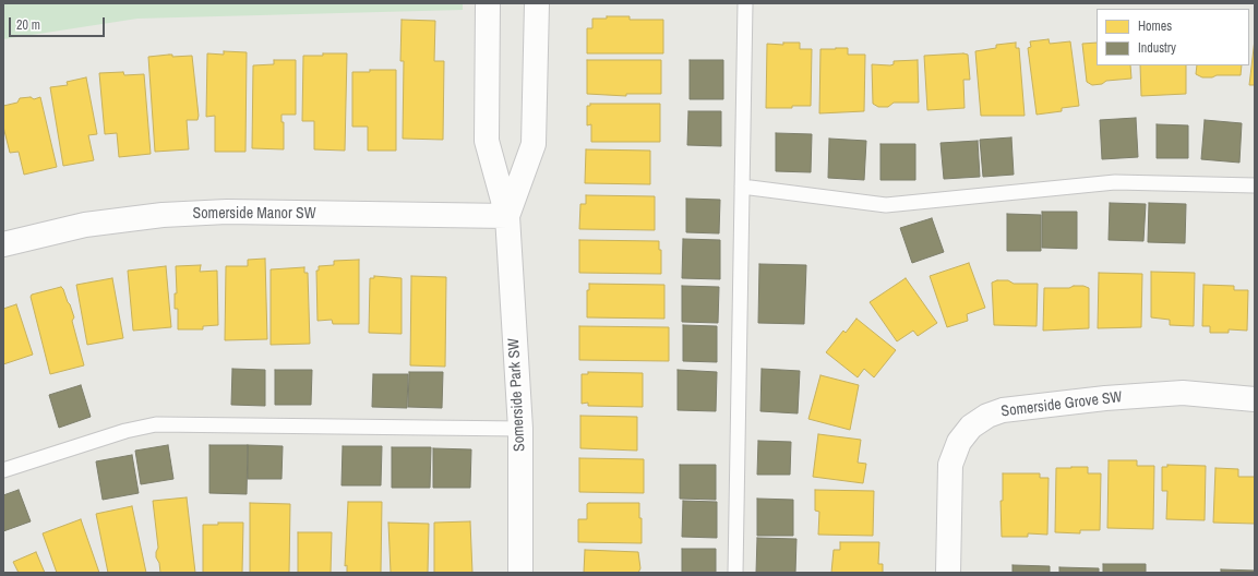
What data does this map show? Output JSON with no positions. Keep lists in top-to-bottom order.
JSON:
{
  "streets": {
    "street": ["Somerside Manor SW", "Somerside Park SW", "Somerside Grove SW"]
  },
  "crossings": [
    ["Somerside Manor SW", "Somerside Park SW"]
  ],
  "legend": ["Homes", "Industry"],
  "scale_bar": "20 m"
}
